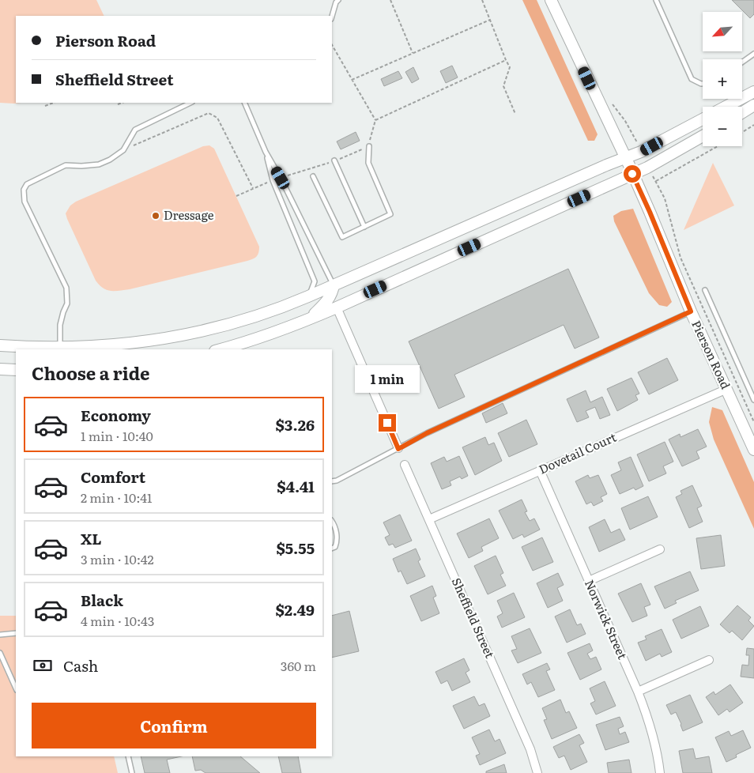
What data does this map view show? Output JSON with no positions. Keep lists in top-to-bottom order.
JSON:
{
  "streets": {
    "street": [
      "Pierson Road",
      "Dovetail Court",
      "Sheffield Street",
      "Norwick Street"
    ]
  },
  "crossings": [
    ["Pierson Road", "Dovetail Court"],
    ["Dovetail Court", "Sheffield Street"],
    ["Dovetail Court", "Norwick Street"]
  ],
  "places": ["Dressage"],
  "north": "bottom left",
  "page": {
    "map_buttons": ["+", "−"],
    "banner": ["Pierson Road", "Sheffield Street"],
    "heading": "Choose a ride",
    "bubble": "1 min",
    "list": [
      {
        "name": "Economy",
        "note": "1 min · 10:40",
        "value": "$3.26"
      },
      {
        "name": "Comfort",
        "note": "2 min · 10:41",
        "value": "$4.41"
      },
      {
        "name": "XL",
        "note": "3 min · 10:42",
        "value": "$5.55"
      },
      {
        "name": "Black",
        "note": "4 min · 10:43",
        "value": "$2.49"
      }
    ],
    "pay": ["Cash", "360 m"],
    "buttons": "Confirm"
  }
}
